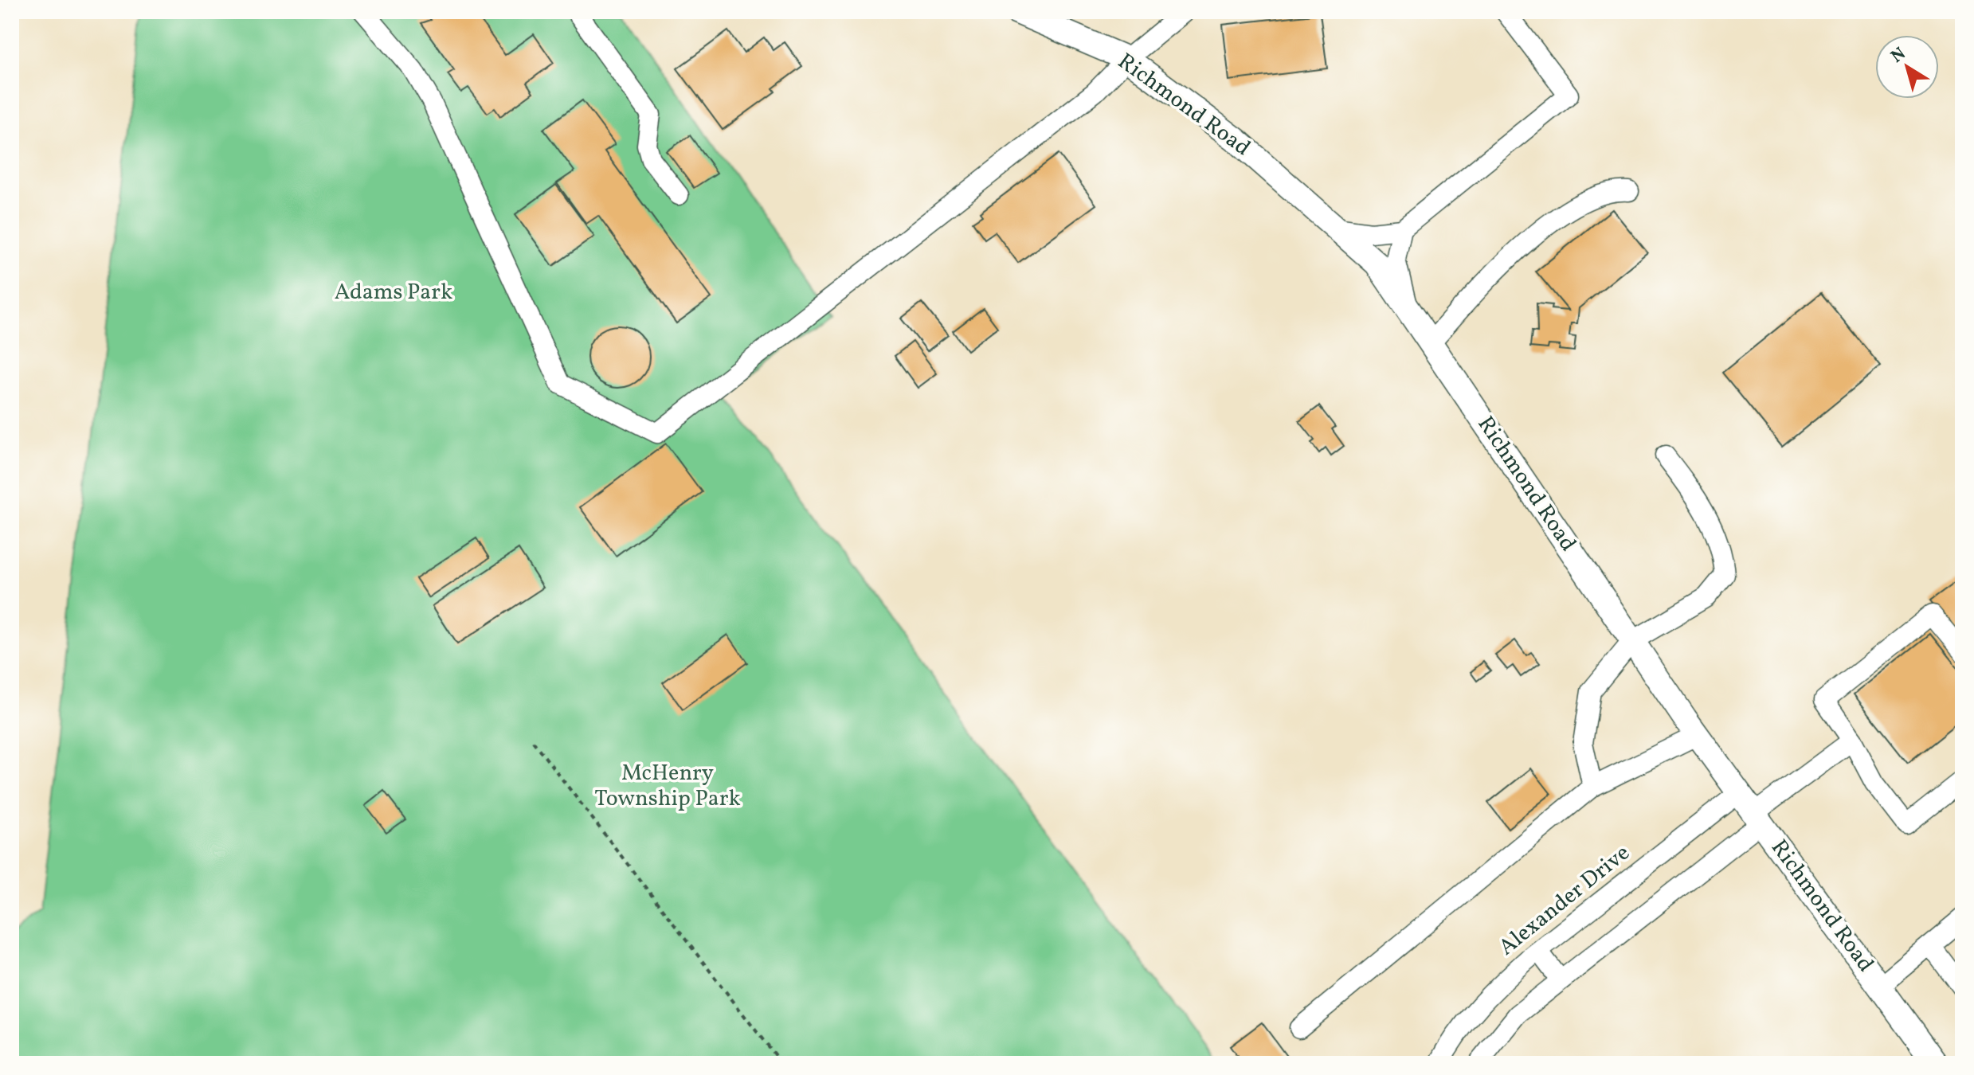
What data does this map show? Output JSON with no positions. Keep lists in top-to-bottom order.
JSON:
{
  "streets": {
    "main road": ["Richmond Road"],
    "street": ["Alexander Drive"]
  },
  "crossings": [
    ["Richmond Road", "Alexander Drive"]
  ],
  "parks": ["Adams Park", "McHenry Township Park"],
  "north": "top left"
}
